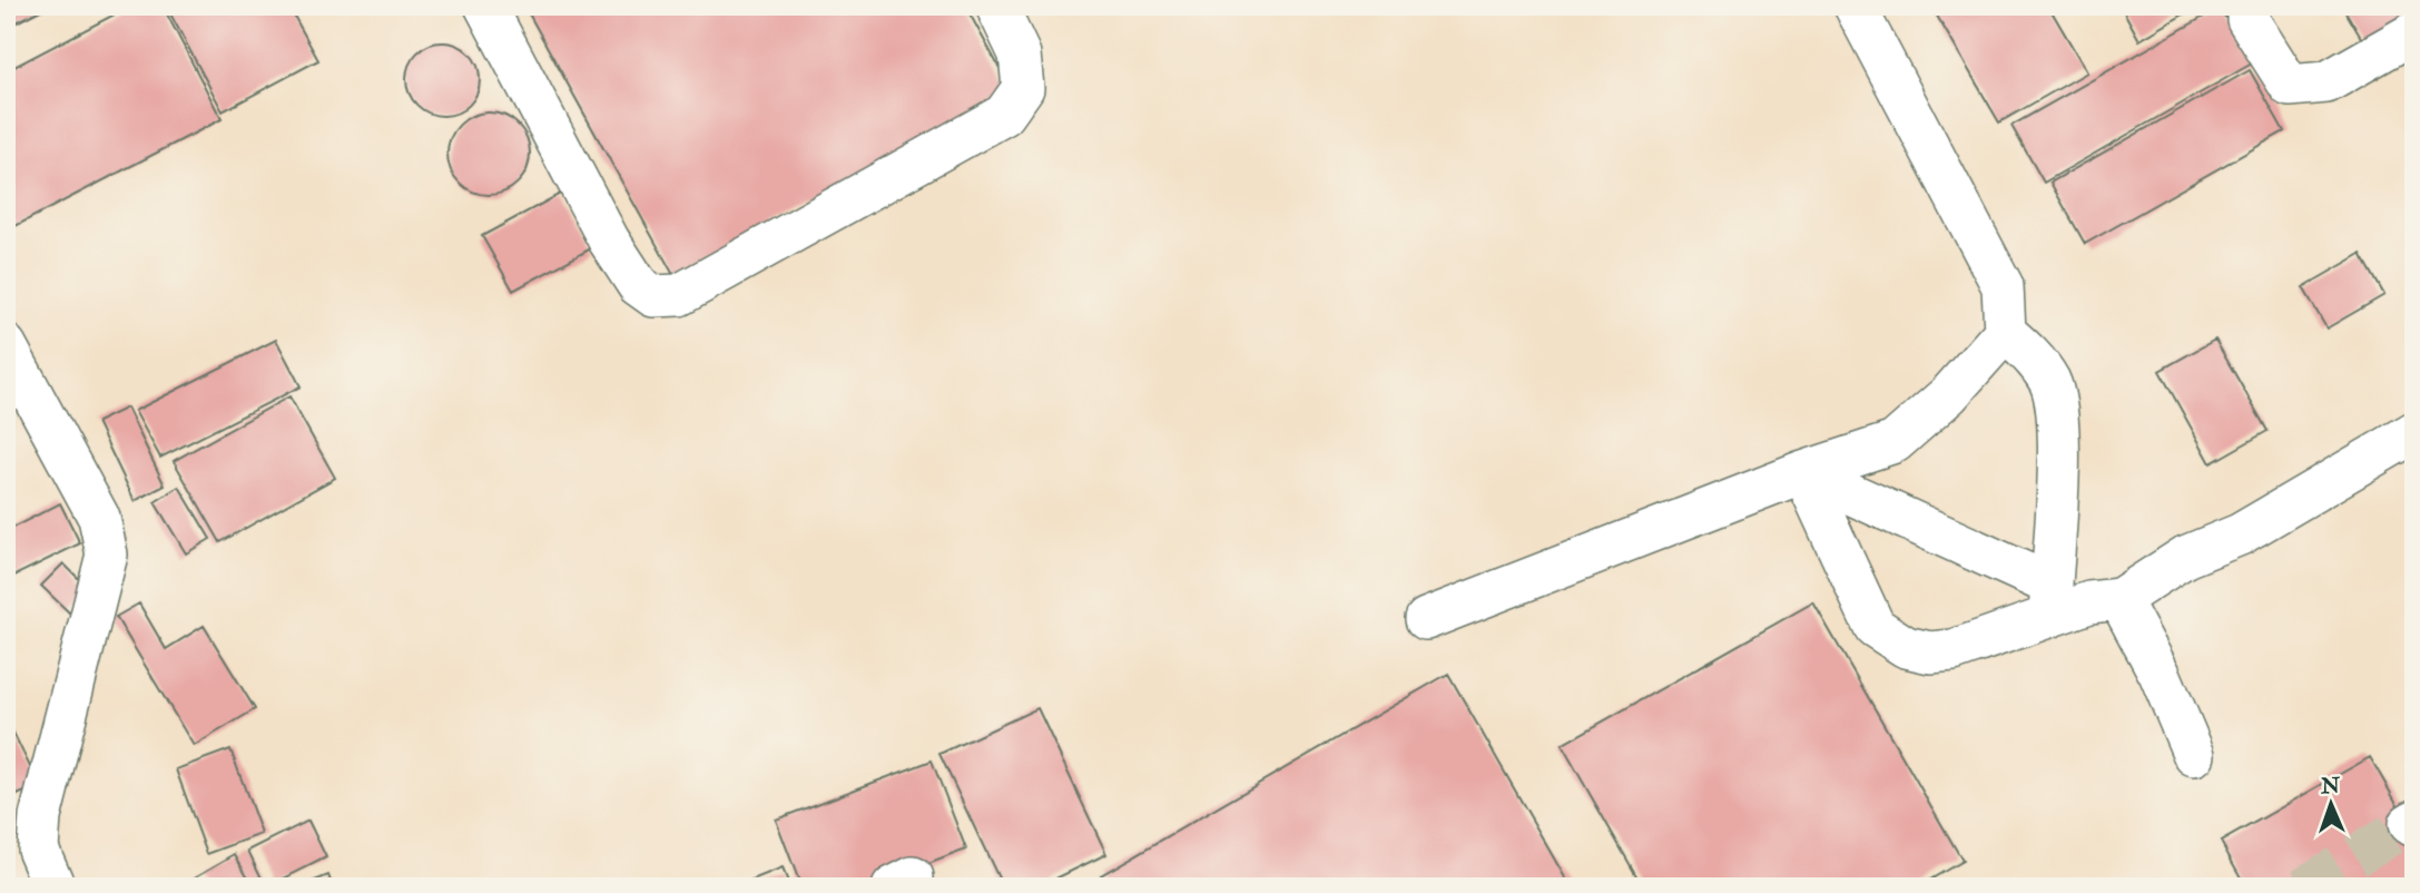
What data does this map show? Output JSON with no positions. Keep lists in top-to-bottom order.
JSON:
{
  "north": "top"
}
